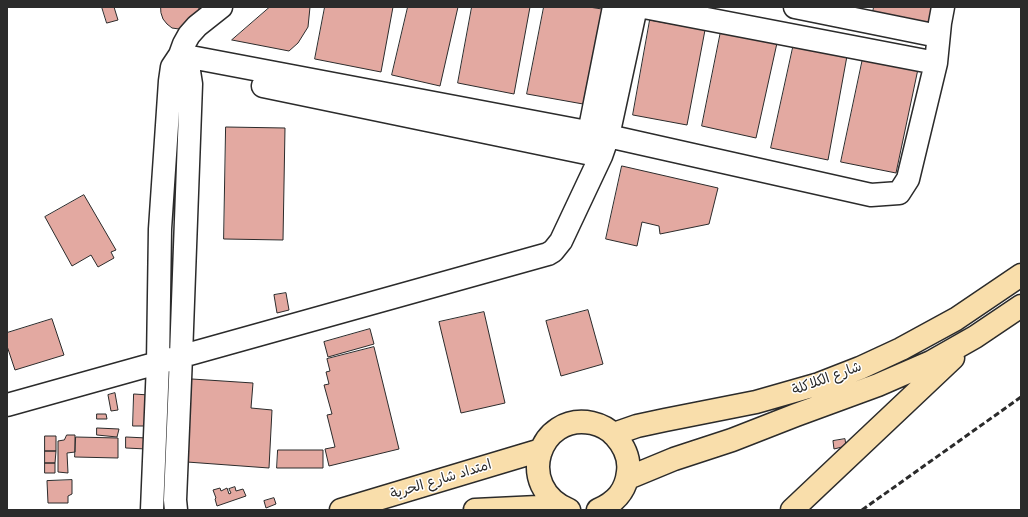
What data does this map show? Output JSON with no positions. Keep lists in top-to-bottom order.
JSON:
{
  "streets": {
    "main road": ["شارع الكلاكلة", "امتداد شارع الحرية"]
  }
}
